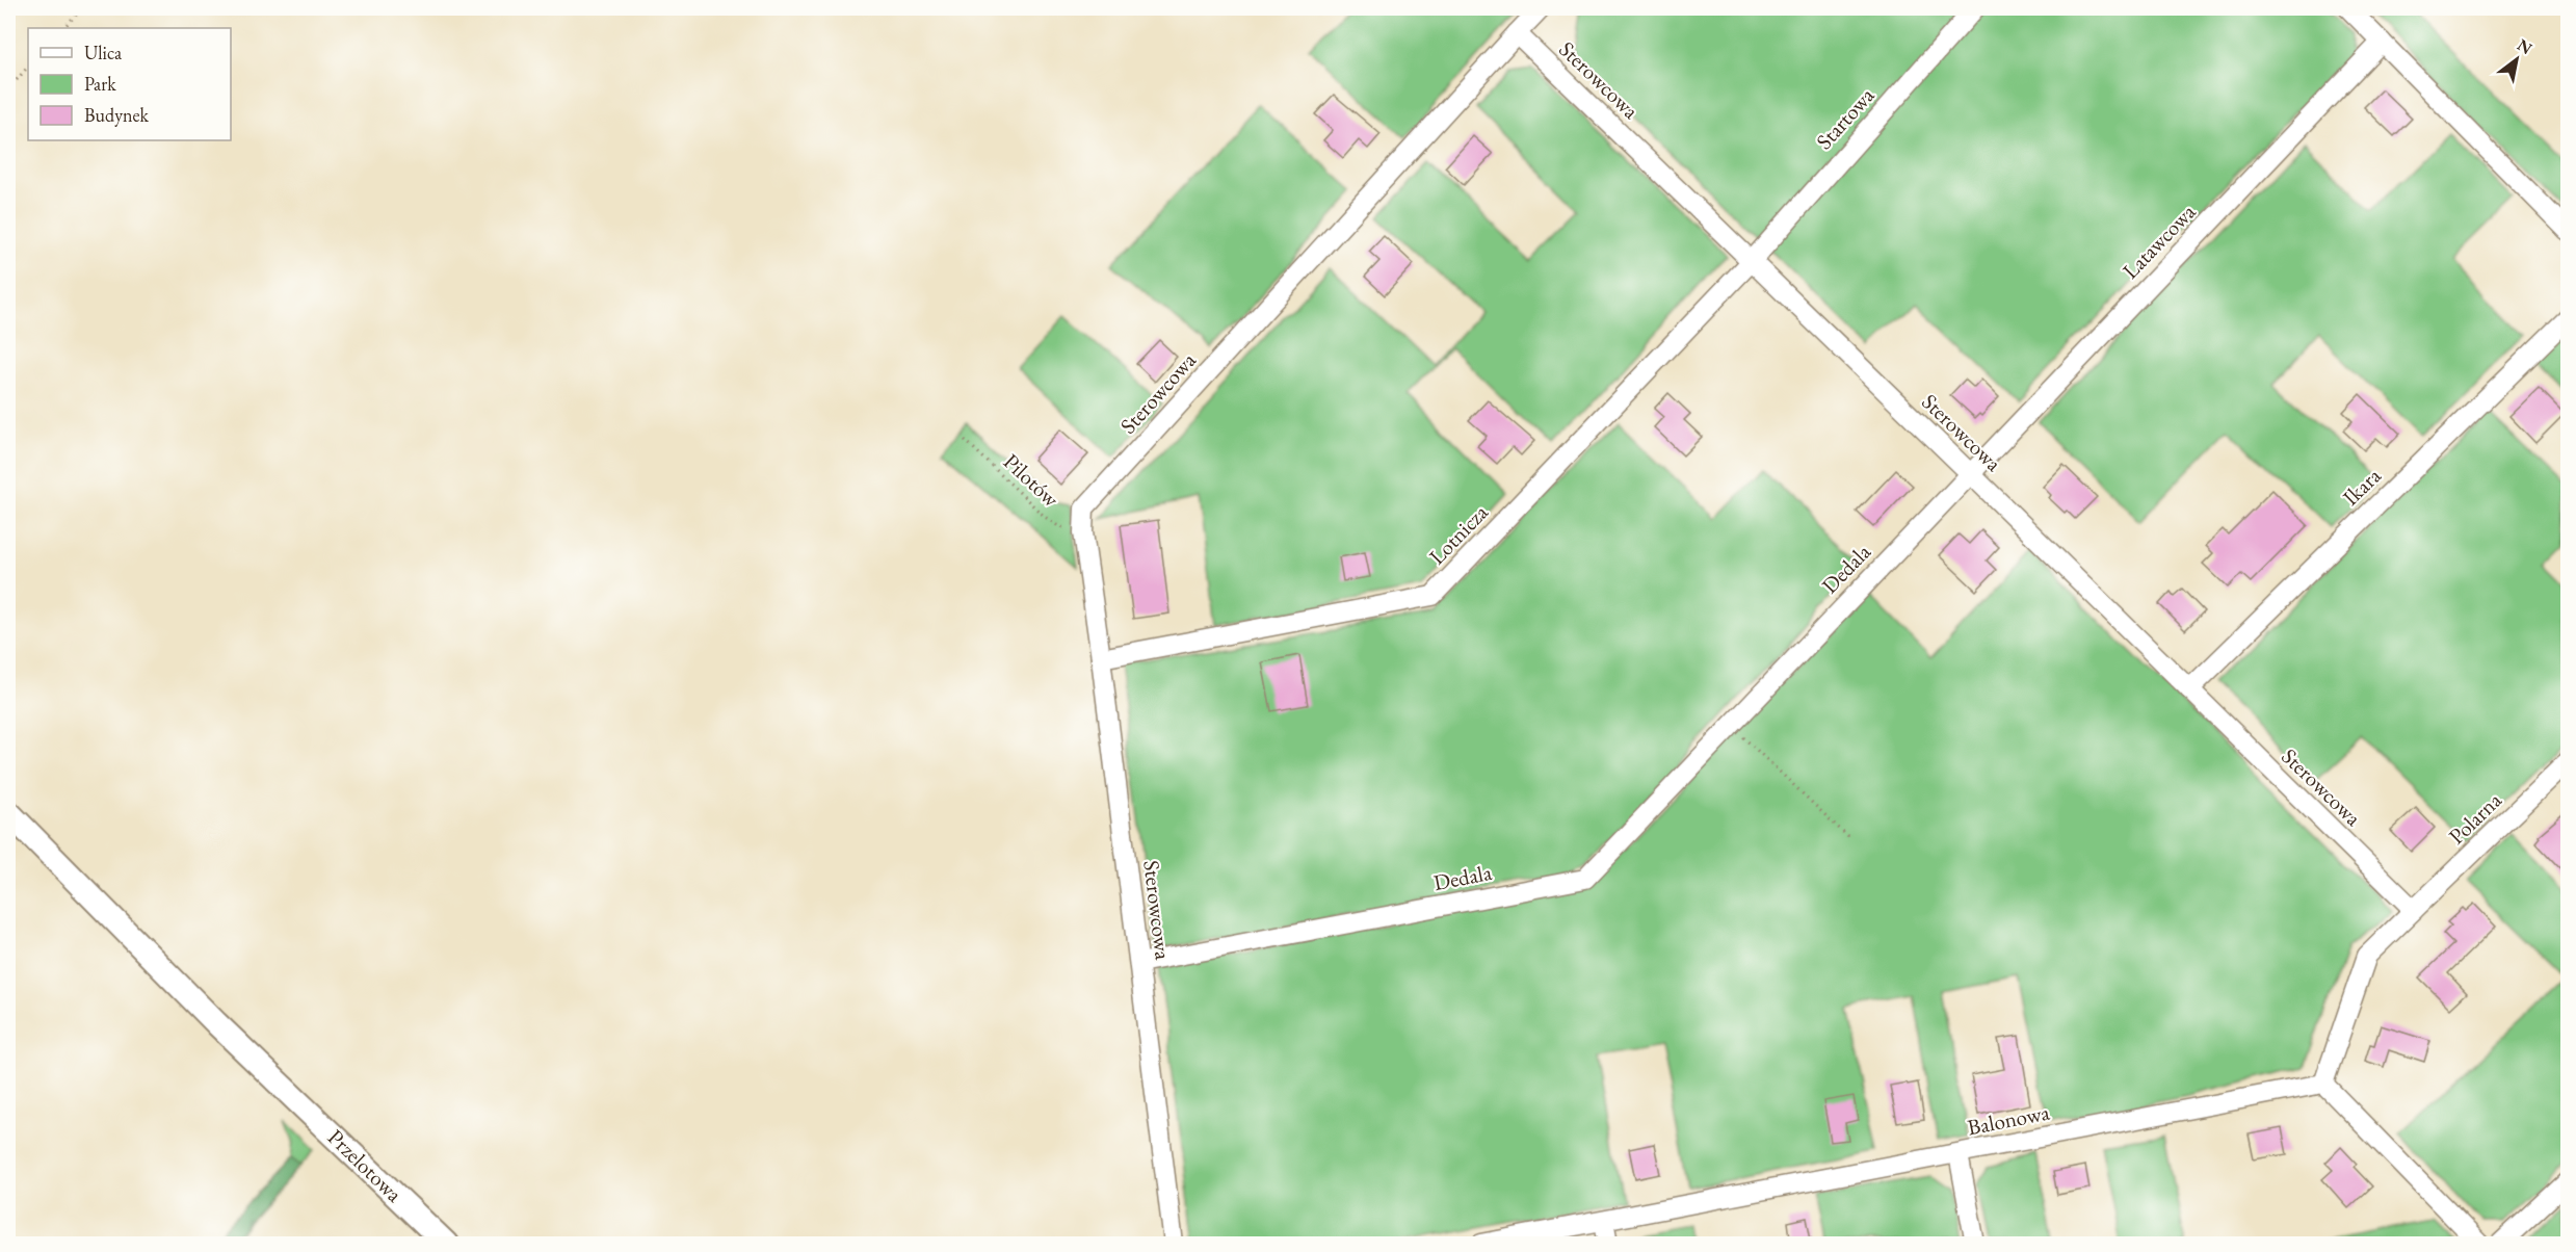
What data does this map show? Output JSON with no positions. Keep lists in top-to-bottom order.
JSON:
{
  "streets": {
    "street": [
      "Sterowcowa",
      "Startowa",
      "Latawcowa",
      "Ikara",
      "Lotnicza",
      "Dedala",
      "Polarna",
      "Balonowa",
      "Przelotowa"
    ],
    "path": ["Pilotów"]
  },
  "crossings": [
    ["Sterowcowa", "Startowa"],
    ["Sterowcowa", "Latawcowa"],
    ["Sterowcowa", "Pilotów"],
    ["Sterowcowa", "Ikara"],
    ["Sterowcowa", "Lotnicza"],
    ["Sterowcowa", "Dedala"],
    ["Sterowcowa", "Polarna"],
    ["Startowa", "Lotnicza"],
    ["Latawcowa", "Dedala"]
  ],
  "legend": ["Ulica", "Park", "Budynek"],
  "north": "top right"
}
